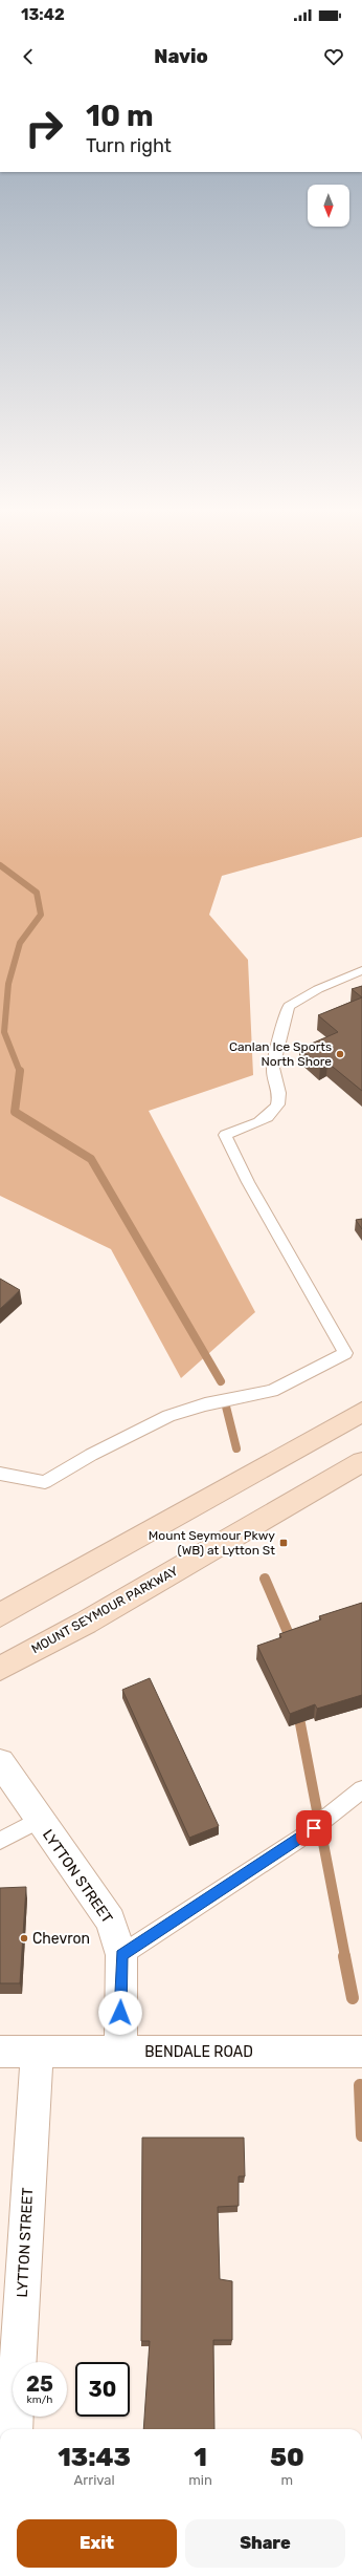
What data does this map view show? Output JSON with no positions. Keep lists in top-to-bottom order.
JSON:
{
  "streets": {
    "main road": ["MOUNT SEYMOUR PARKWAY"],
    "street": ["LYTTON STREET", "BENDALE ROAD"]
  },
  "crossings": [
    ["LYTTON STREET", "BENDALE ROAD"]
  ],
  "places": {
    "other": ["Canlan Ice Sports North Shore", "Chevron"],
    "transit": ["Mount Seymour Pkwy (WB) at Lytton St"]
  },
  "north": "bottom",
  "page": {
    "status": "13:42",
    "header": "Navio",
    "turn": ["10 m", "Turn right"],
    "speed": "25 km/h",
    "limit": "30",
    "eta": [
      "13:43",
      "Arrival",
      "1",
      "min",
      "50",
      "m"
    ],
    "buttons": ["Exit", "Share"]
  }
}
